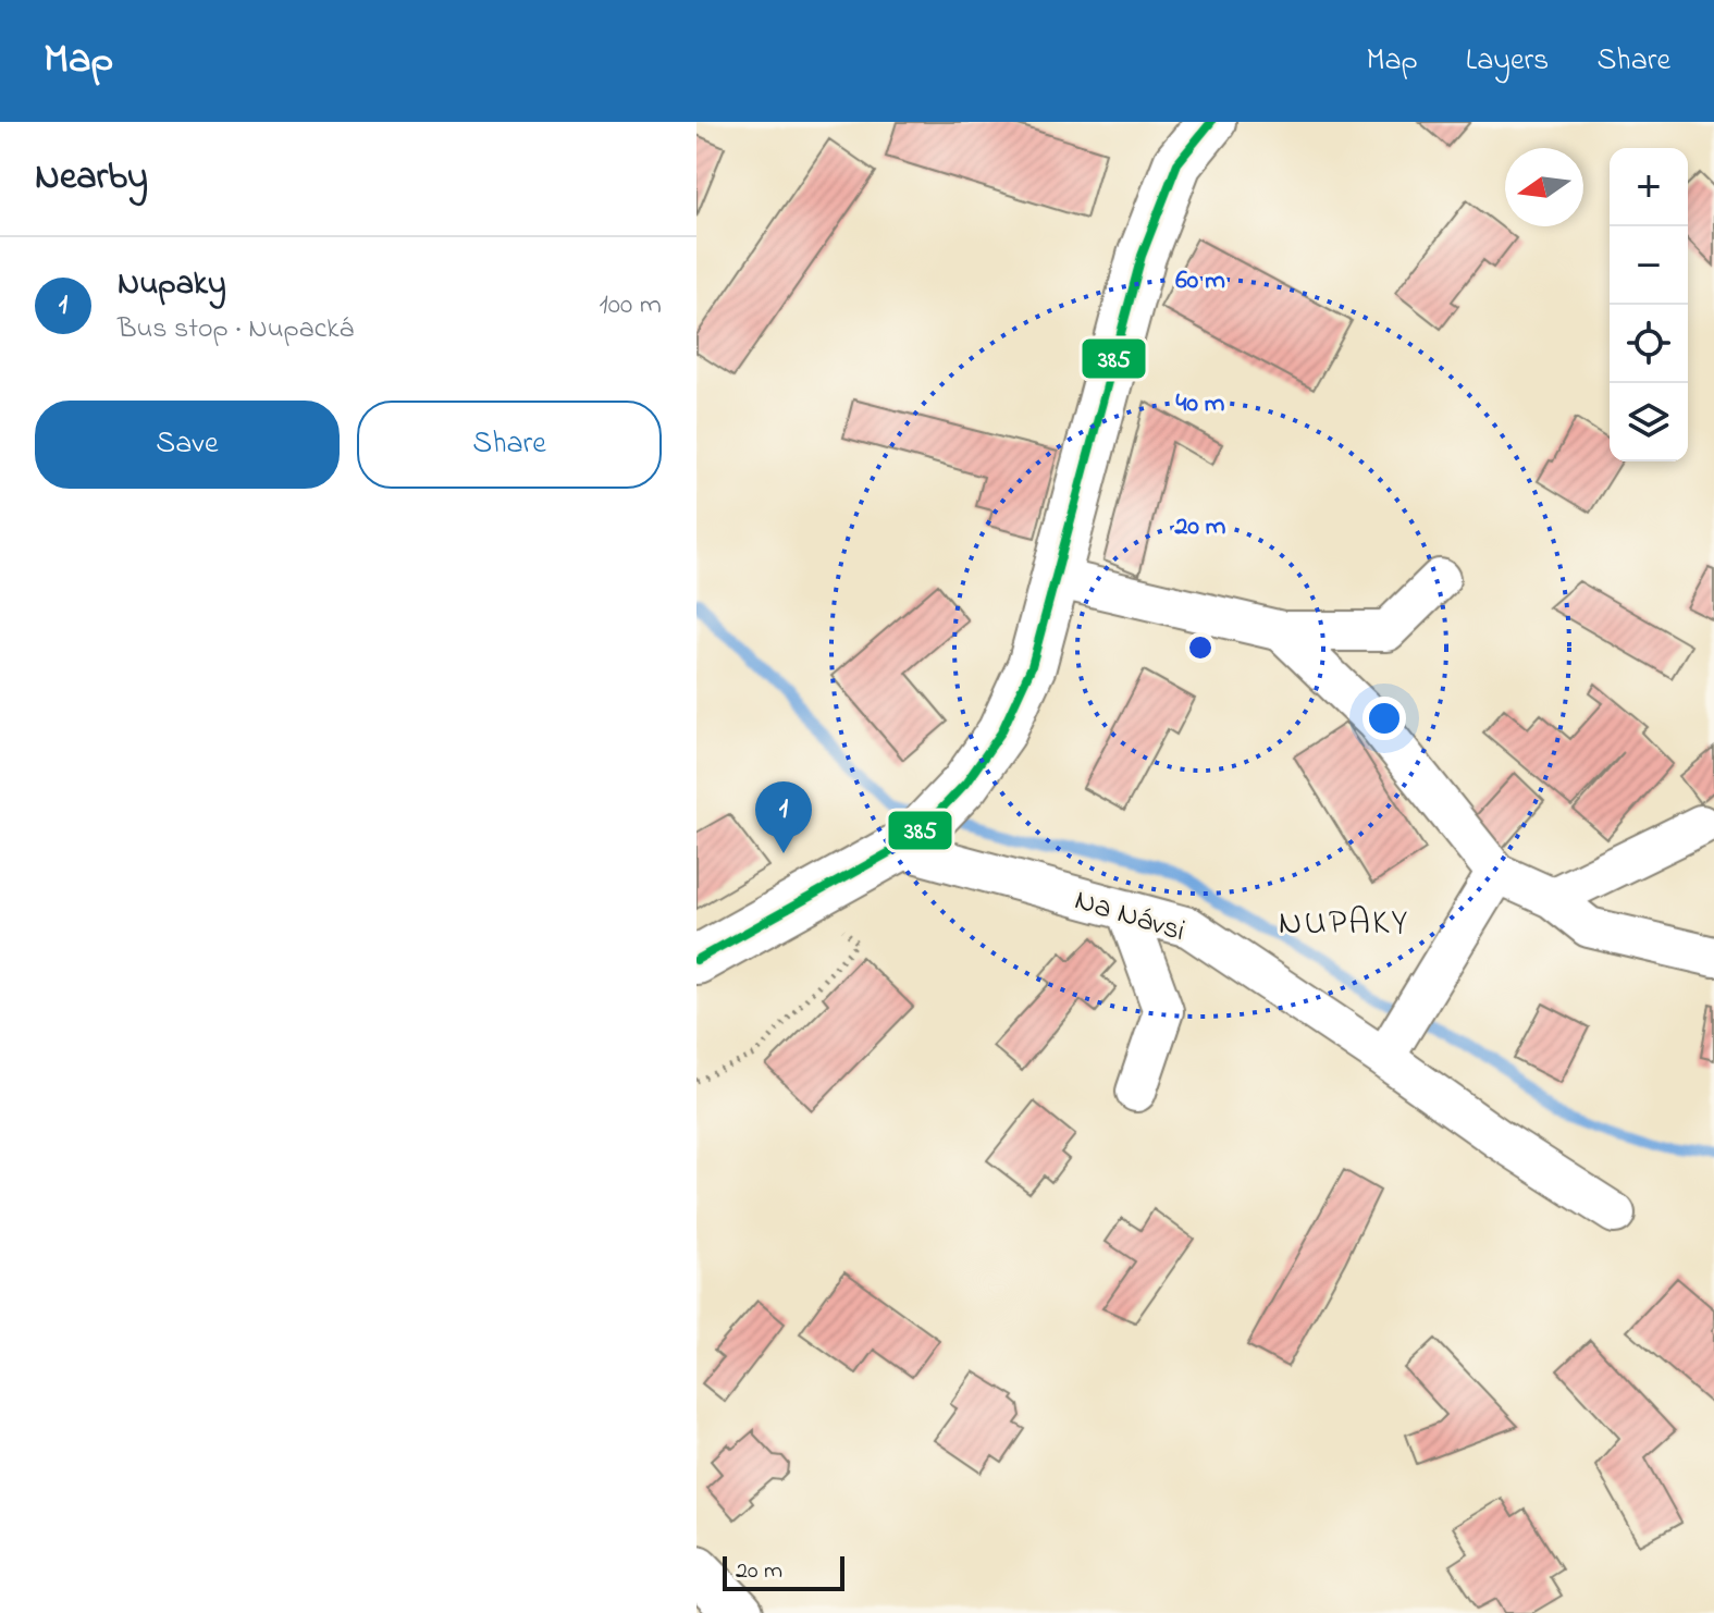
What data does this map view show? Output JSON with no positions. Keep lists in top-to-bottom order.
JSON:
{
  "streets": {
    "street": ["Na Návsi"]
  },
  "districts": ["NUPAKY"],
  "lines": ["transit line 385"],
  "scale_bar": "20 m",
  "north": "left",
  "page": {
    "header": "Map",
    "nav": ["Map", "Layers", "Share"],
    "heading": "Nearby",
    "map_buttons": ["+", "−"],
    "list": [
      {
        "mark": "1",
        "name": "Nupaky",
        "note": "Bus stop · Nupacká",
        "value": "100 m"
      }
    ],
    "buttons": ["Save", "Share"],
    "pins": "1",
    "scale": "20 m"
  },
  "rings": ["60 m", "40 m", "20 m"]
}
